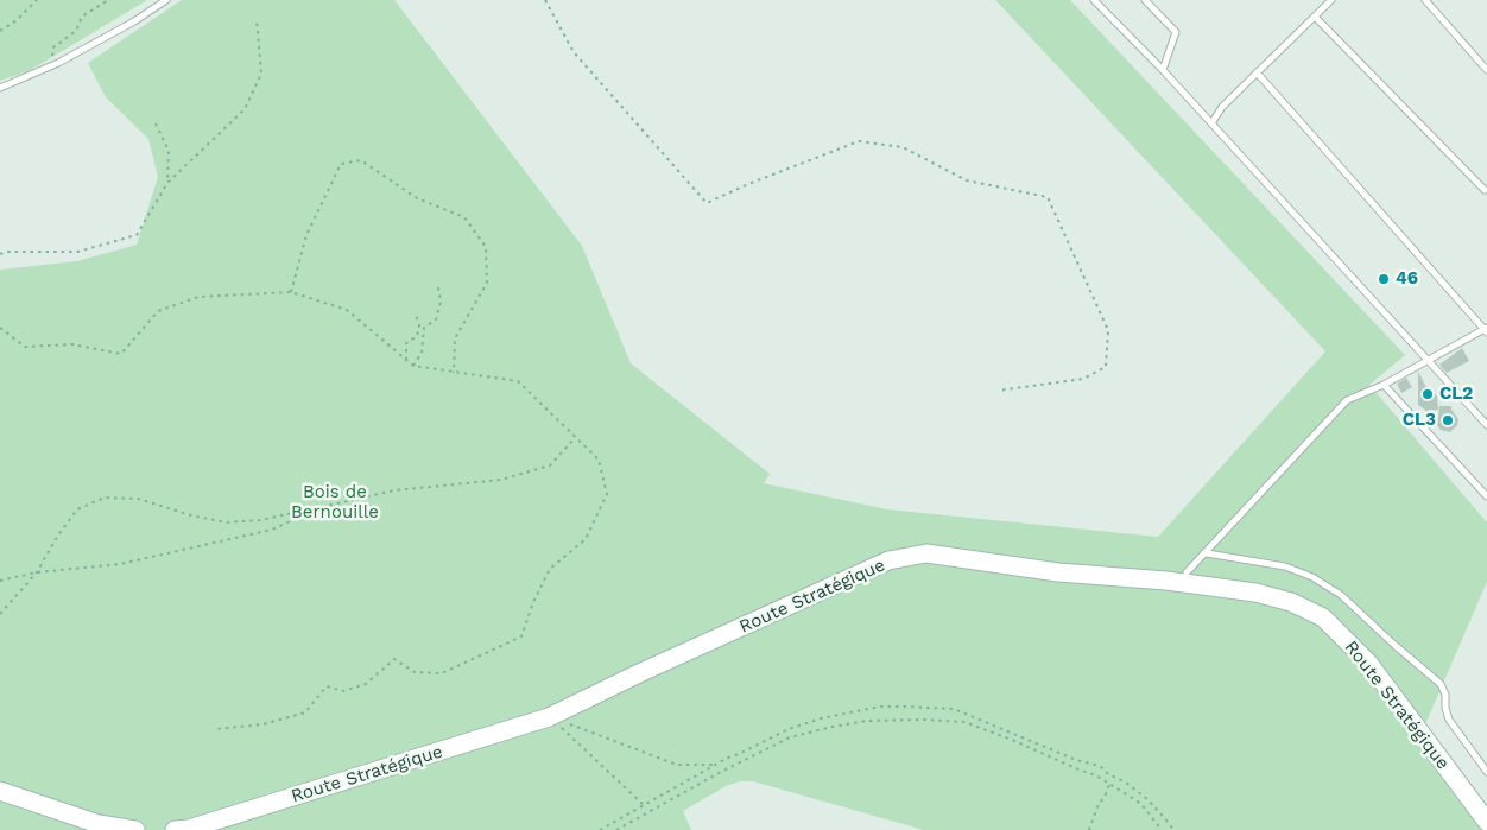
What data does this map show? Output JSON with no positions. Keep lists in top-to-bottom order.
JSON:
{
  "streets": {
    "street": ["Route Stratégique"]
  },
  "parks": ["Bois de Bernouille"],
  "places": ["46", "CL2", "CL3"]
}
